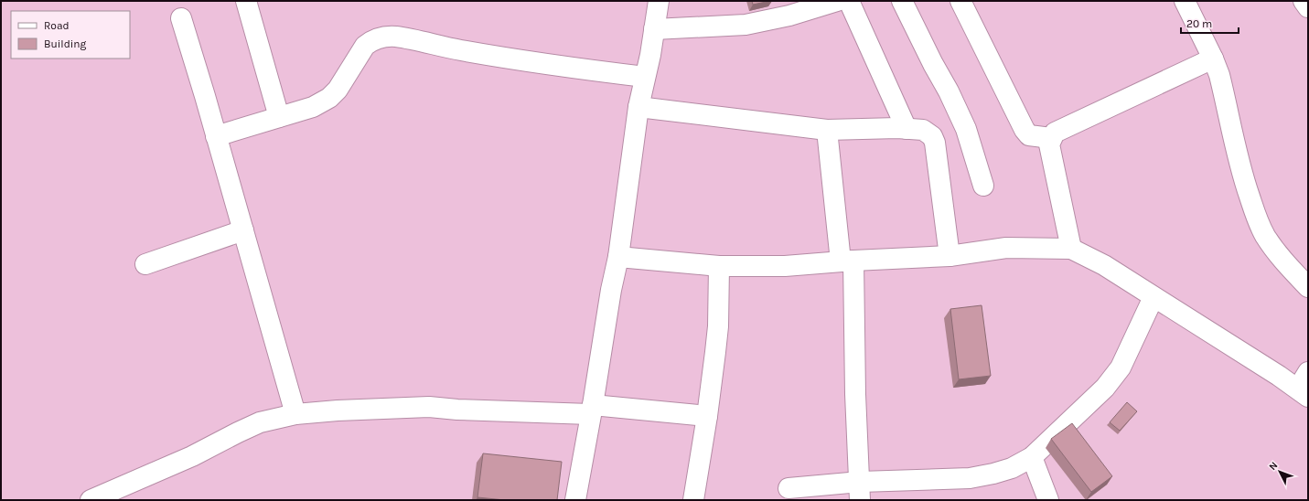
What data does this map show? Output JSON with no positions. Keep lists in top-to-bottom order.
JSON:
{
  "legend": ["Road", "Building"],
  "scale_bar": "20 m",
  "north": "top left"
}
